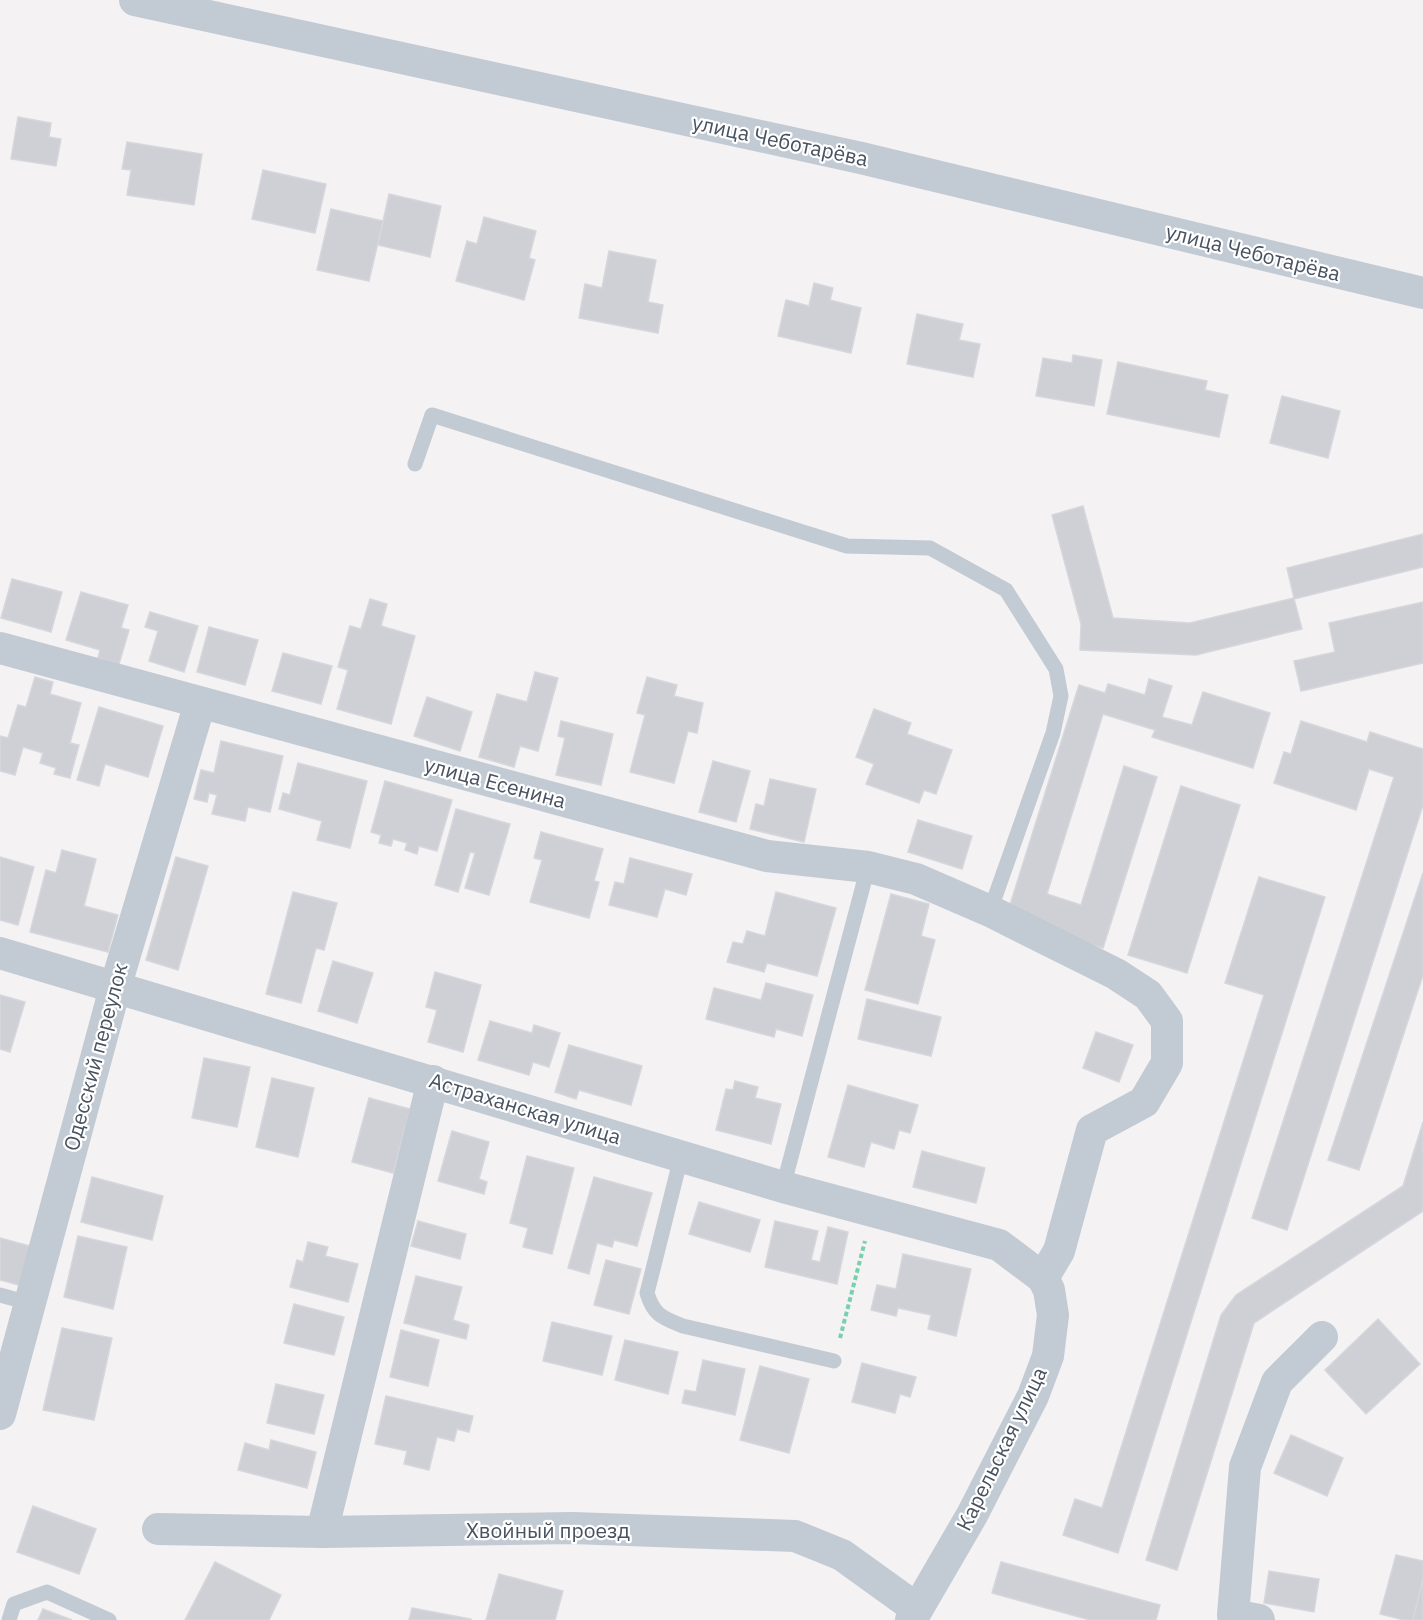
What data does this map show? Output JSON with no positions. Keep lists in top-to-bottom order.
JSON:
{
  "streets": {
    "street": [
      "улица Чеботарёва",
      "улица Есенина",
      "Одесский переулок",
      "Астраханская улица",
      "Карельская улица",
      "Хвойный проезд"
    ]
  },
  "crossings": [
    ["улица Есенина", "Одесский переулок"],
    ["Одесский переулок", "Астраханская улица"],
    ["Астраханская улица", "Карельская улица"],
    ["Карельская улица", "Хвойный проезд"]
  ]
}
